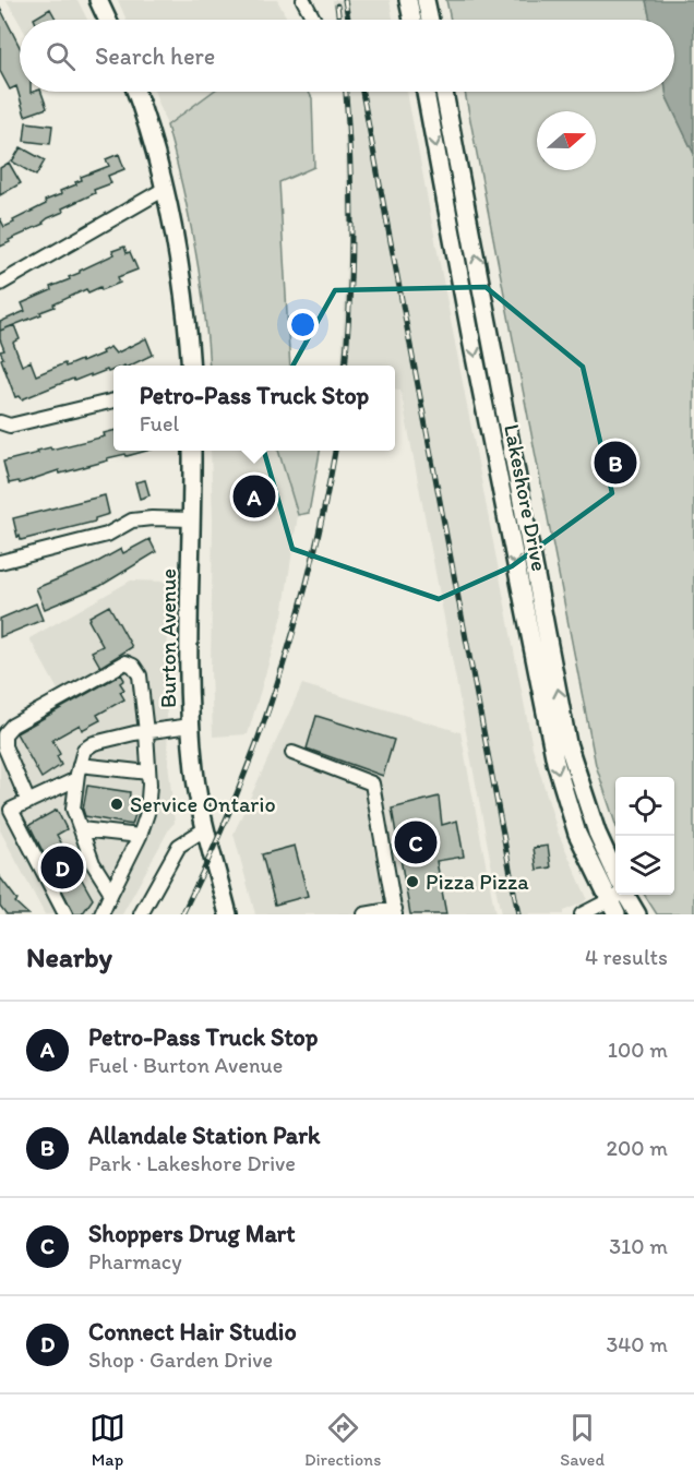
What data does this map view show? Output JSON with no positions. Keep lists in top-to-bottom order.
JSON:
{
  "streets": {
    "main road": ["Lakeshore Drive", "Burton Avenue"]
  },
  "places": ["Service Ontario", "Pizza Pizza"],
  "north": "right",
  "page": {
    "search": "Search here",
    "popup": ["Petro-Pass Truck Stop", "Fuel"],
    "pins": [
      "B",
      "A",
      "C",
      "D"
    ],
    "heading": ["Nearby", "4 results"],
    "list": [
      {
        "mark": "A",
        "name": "Petro-Pass Truck Stop",
        "note": "Fuel · Burton Avenue",
        "value": "100 m"
      },
      {
        "mark": "B",
        "name": "Allandale Station Park",
        "note": "Park · Lakeshore Drive",
        "value": "200 m"
      },
      {
        "mark": "C",
        "name": "Shoppers Drug Mart",
        "note": "Pharmacy",
        "value": "310 m"
      },
      {
        "mark": "D",
        "name": "Connect Hair Studio",
        "note": "Shop · Garden Drive",
        "value": "340 m"
      }
    ],
    "nav": ["Map", "Directions", "Saved"]
  }
}
